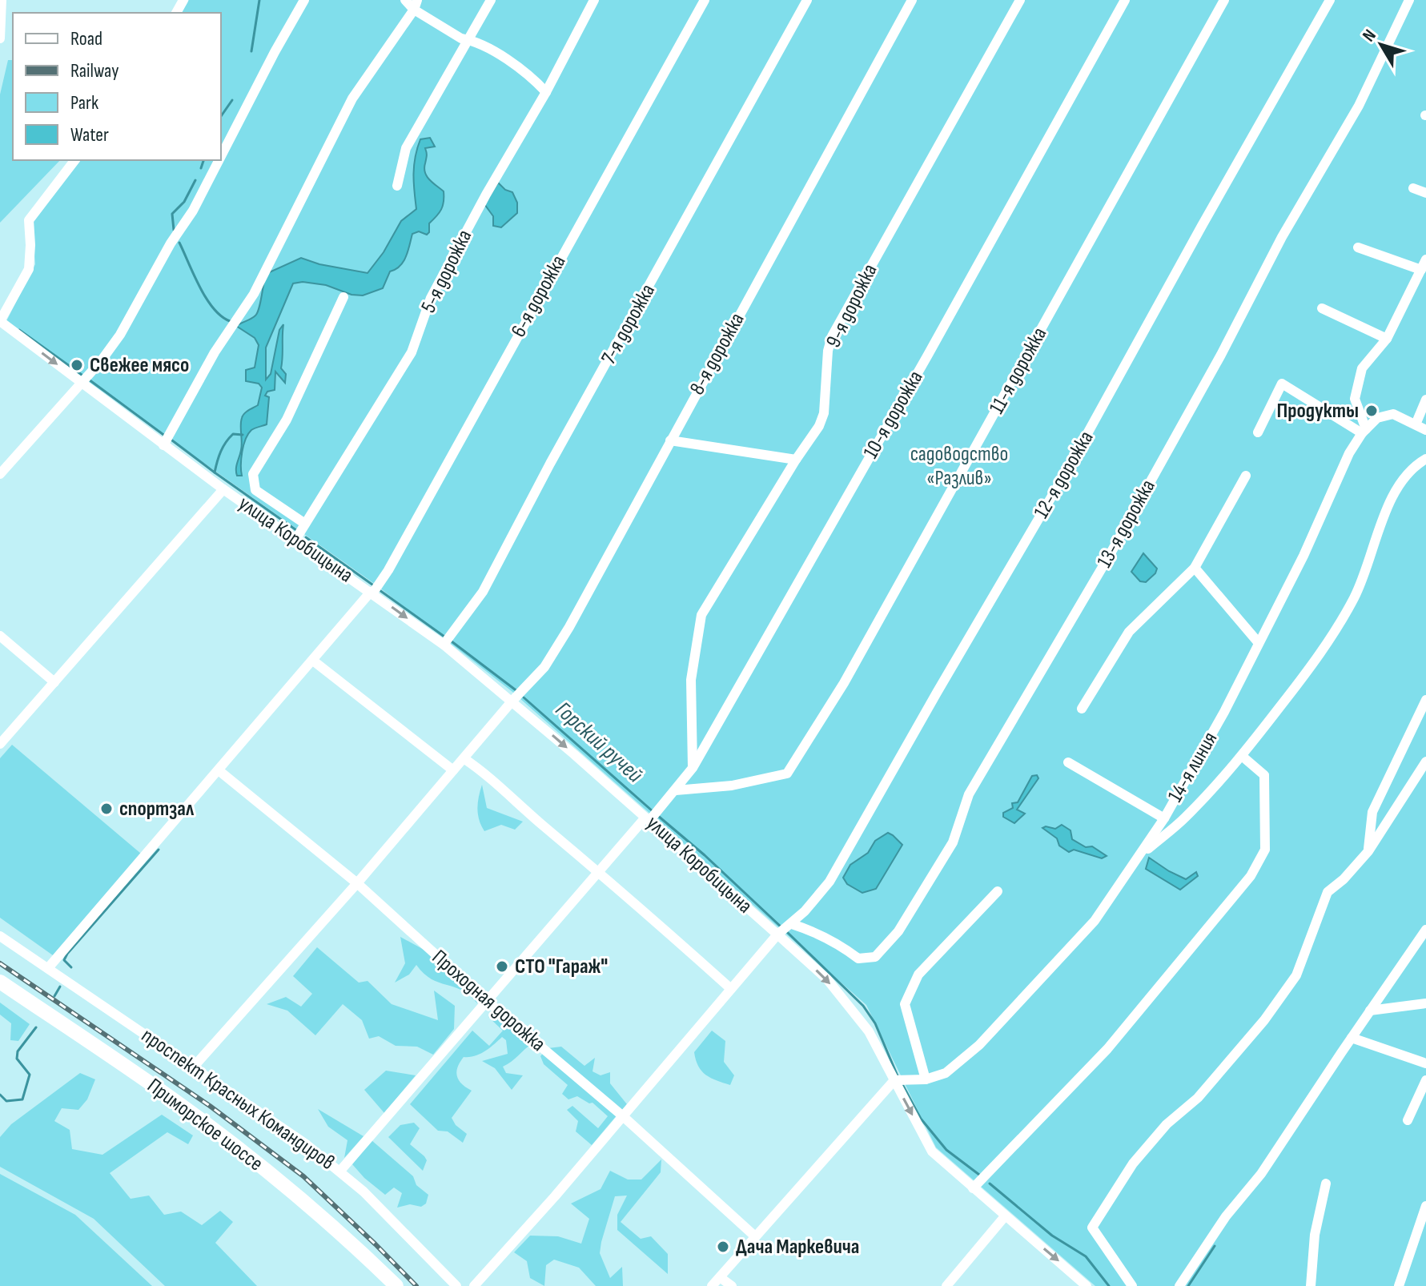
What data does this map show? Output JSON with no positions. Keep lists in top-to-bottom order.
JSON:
{
  "streets": {
    "highway": ["Приморское шоссе"],
    "street": [
      "5-я дорожка",
      "6-я дорожка",
      "9-я дорожка",
      "7-я дорожка",
      "8-я дорожка",
      "11-я дорожка",
      "10-я дорожка",
      "12-я дорожка",
      "13-я дорожка",
      "улица Коробицына",
      "14-я линия",
      "Проходная дорожка",
      "проспект Красных Командиров"
    ]
  },
  "crossings": [
    ["5-я дорожка", "улица Коробицына"],
    ["6-я дорожка", "улица Коробицына"],
    ["6-я дорожка", "Проходная дорожка"],
    ["6-я дорожка", "проспект Красных Командиров"],
    ["9-я дорожка", "10-я дорожка"],
    ["7-я дорожка", "улица Коробицына"],
    ["8-я дорожка", "улица Коробицына"],
    ["8-я дорожка", "Проходная дорожка"],
    ["8-я дорожка", "проспект Красных Командиров"],
    ["11-я дорожка", "10-я дорожка"],
    ["10-я дорожка", "улица Коробицына"],
    ["10-я дорожка", "Проходная дорожка"],
    ["10-я дорожка", "проспект Красных Командиров"],
    ["12-я дорожка", "13-я дорожка"],
    ["12-я дорожка", "улица Коробицына"],
    ["12-я дорожка", "Проходная дорожка"],
    ["улица Коробицына", "14-я линия"]
  ],
  "one_way": ["улица Коробицына"],
  "water": ["Горский ручей"],
  "parks": ["садоводство «Разлив»"],
  "places": [
    "Свежее мясо",
    "Продукты",
    "спортзал",
    "СТО \"Гараж\"",
    "Дача Маркевича"
  ],
  "legend": [
    "Road",
    "Railway",
    "Park",
    "Water"
  ],
  "north": "top left"
}
